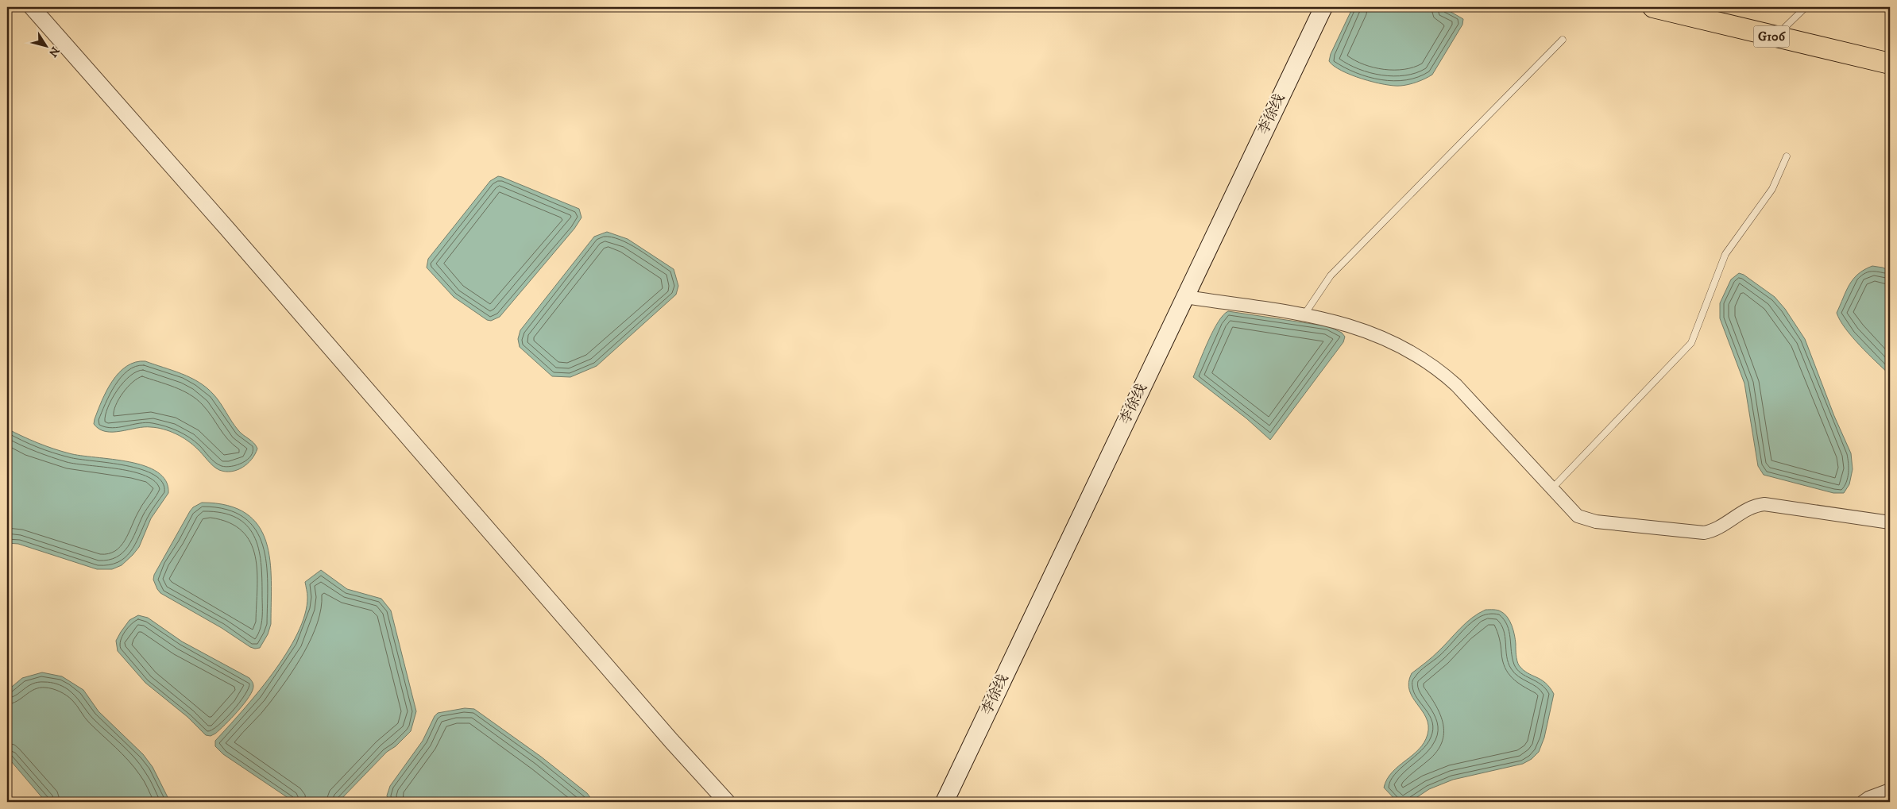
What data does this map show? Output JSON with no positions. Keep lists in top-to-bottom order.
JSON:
{
  "streets": {
    "highway": ["G106"],
    "main road": ["李徐线"]
  },
  "north": "bottom right"
}
